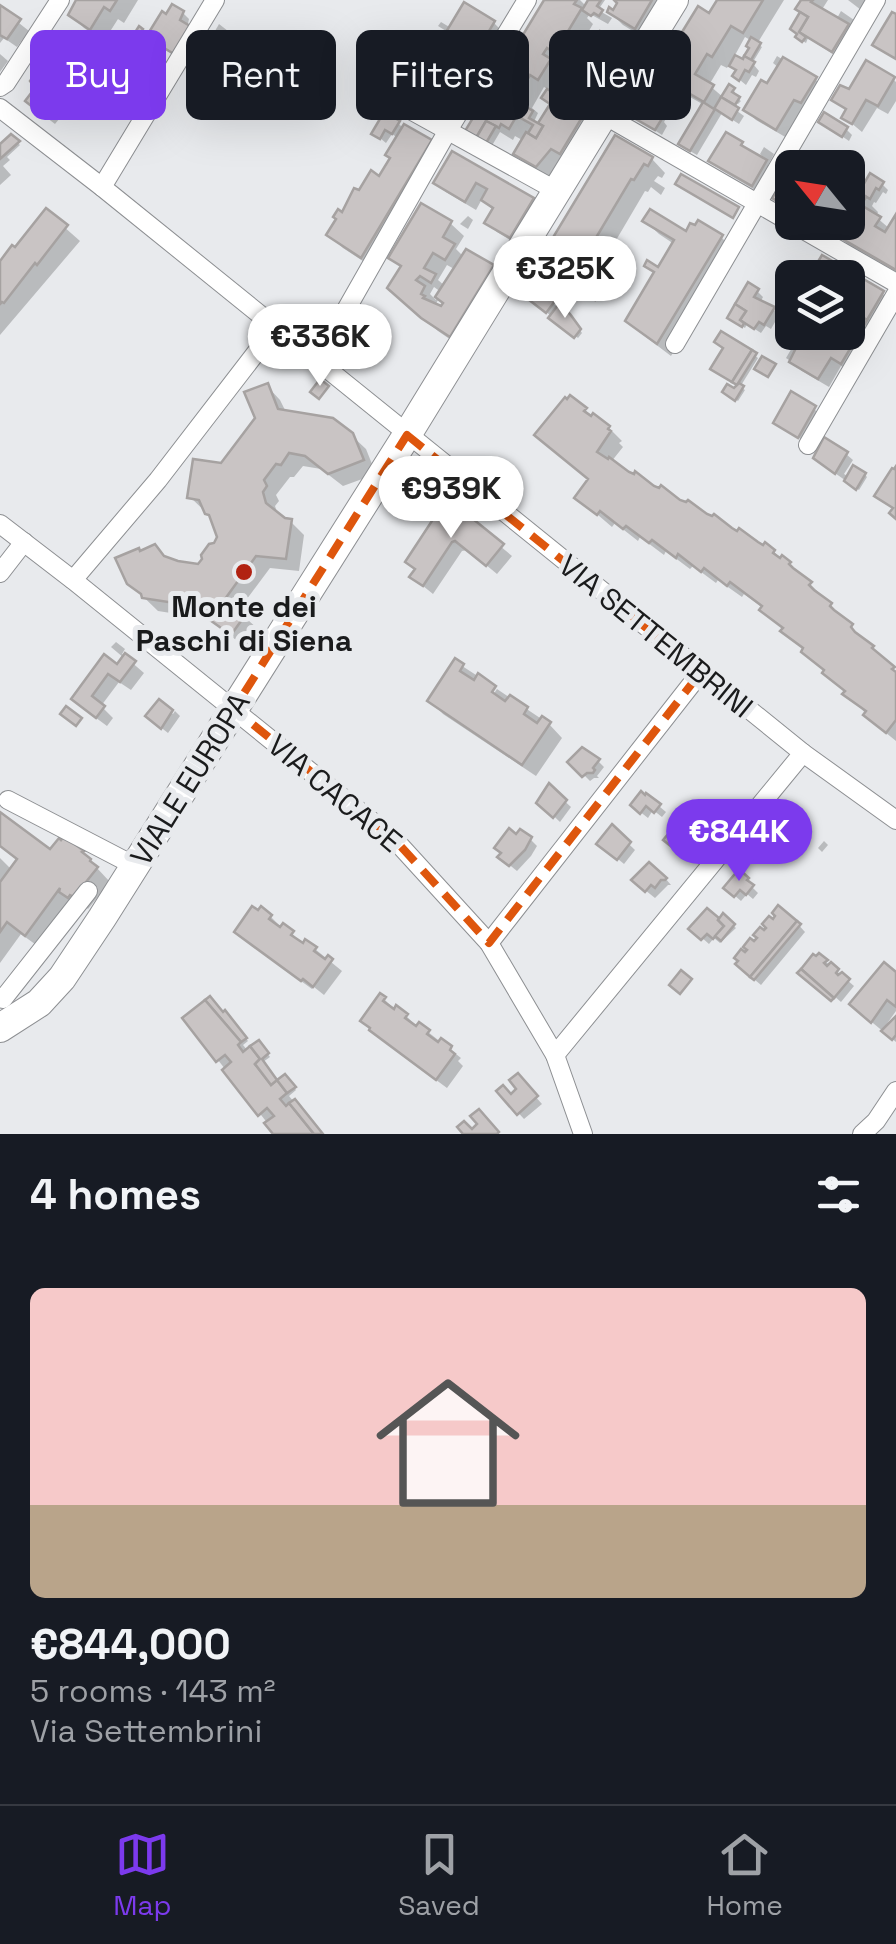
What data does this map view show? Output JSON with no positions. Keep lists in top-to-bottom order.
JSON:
{
  "streets": {
    "street": ["VIA SETTEMBRINI", "VIALE EUROPA", "VIA CACACE"]
  },
  "crossings": [
    ["VIA SETTEMBRINI", "VIALE EUROPA"],
    ["VIALE EUROPA", "VIA CACACE"]
  ],
  "places": ["Monte dei Paschi di Siena"],
  "north": "top left",
  "page": {
    "chip": [
      "Buy",
      "Rent",
      "Filters",
      "New"
    ],
    "price": [
      "€325K",
      "€336K",
      "€939K",
      "€844K"
    ],
    "heading": "4 homes",
    "list": [
      {
        "name": "€844,000",
        "note": "5 rooms · 143 m² · Via Settembrini"
      }
    ],
    "tabs": ["Map", "Saved", "Home"]
  }
}
